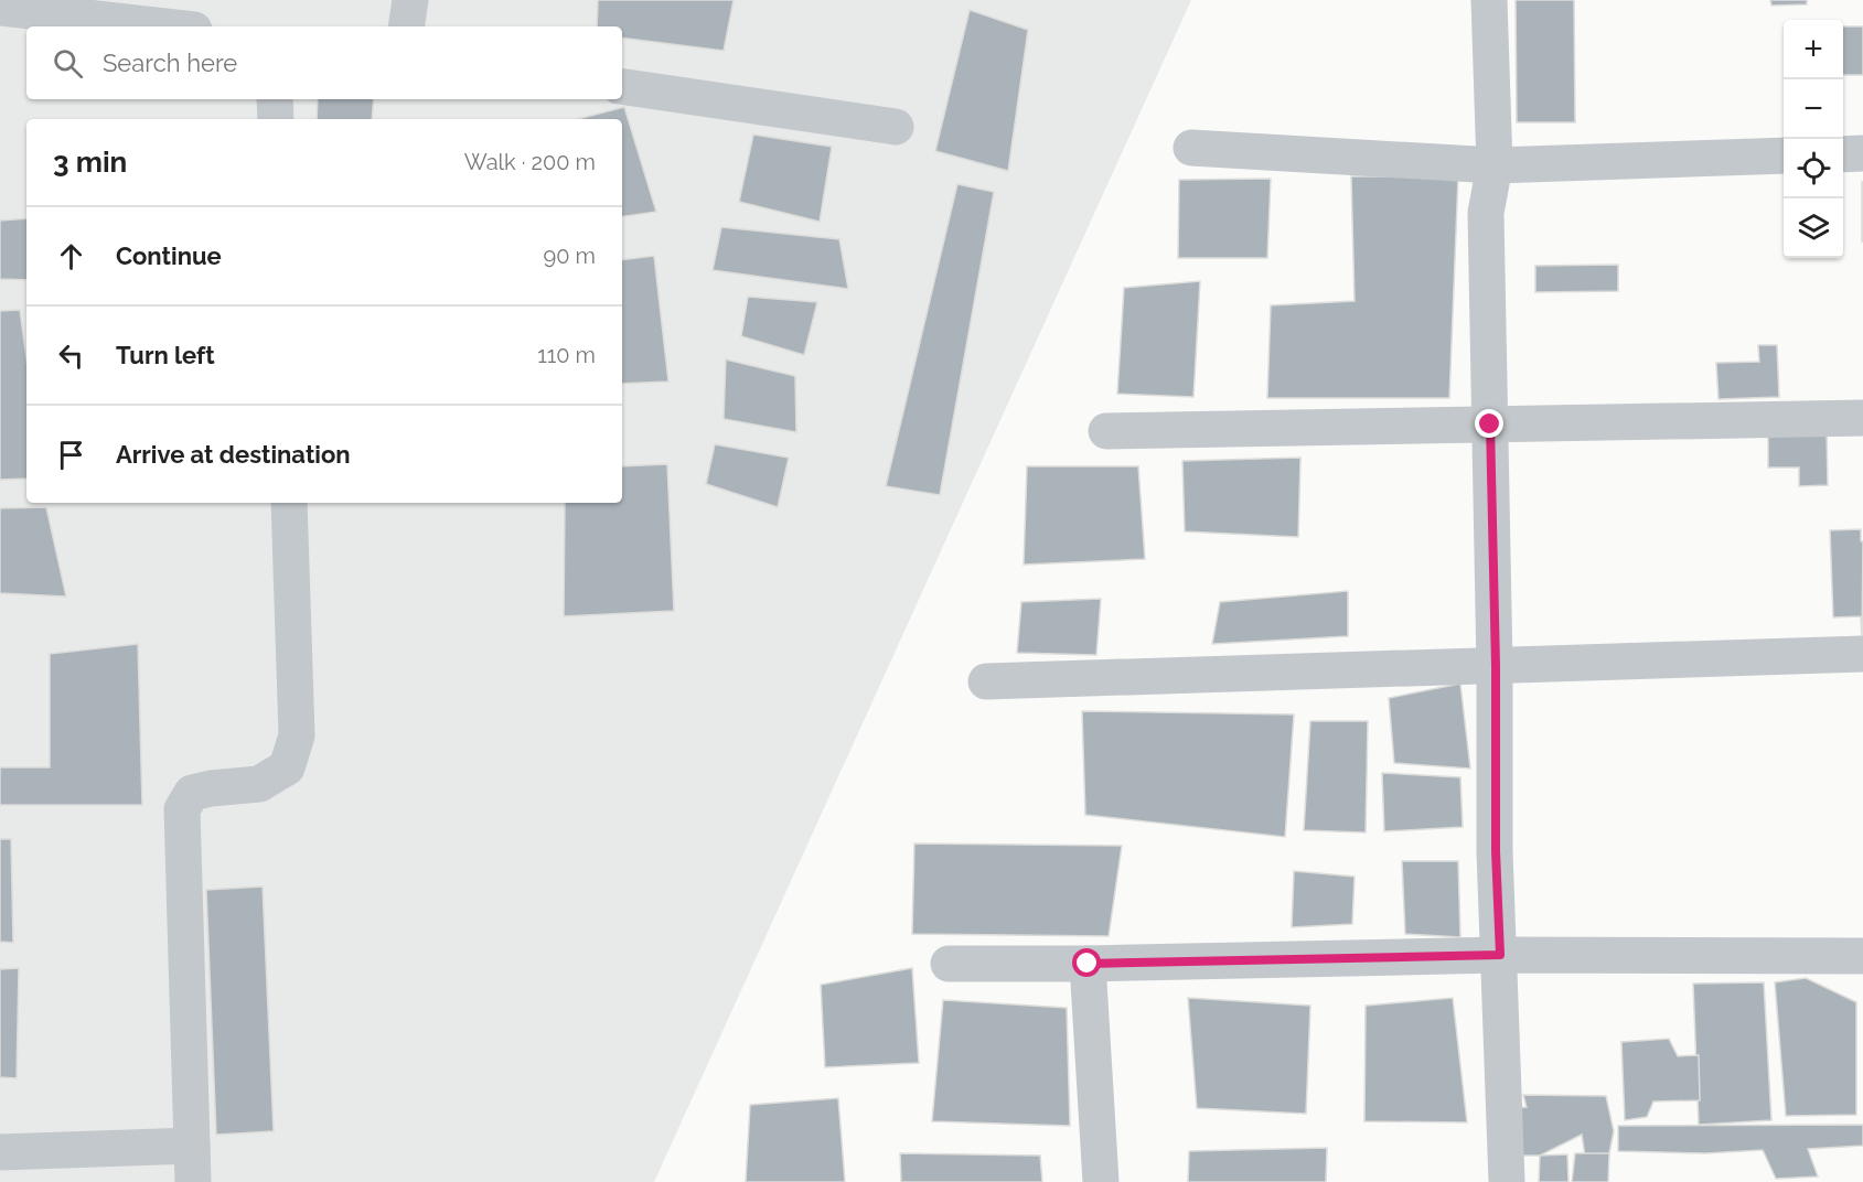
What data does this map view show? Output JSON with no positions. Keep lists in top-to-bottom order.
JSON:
{
  "page": {
    "map_buttons": ["+", "−"],
    "search": "Search here",
    "heading": ["3 min", "Walk · 200 m"],
    "list": [
      ["Continue", "90 m"],
      ["Turn left", "110 m"],
      "Arrive at destination"
    ]
  }
}
